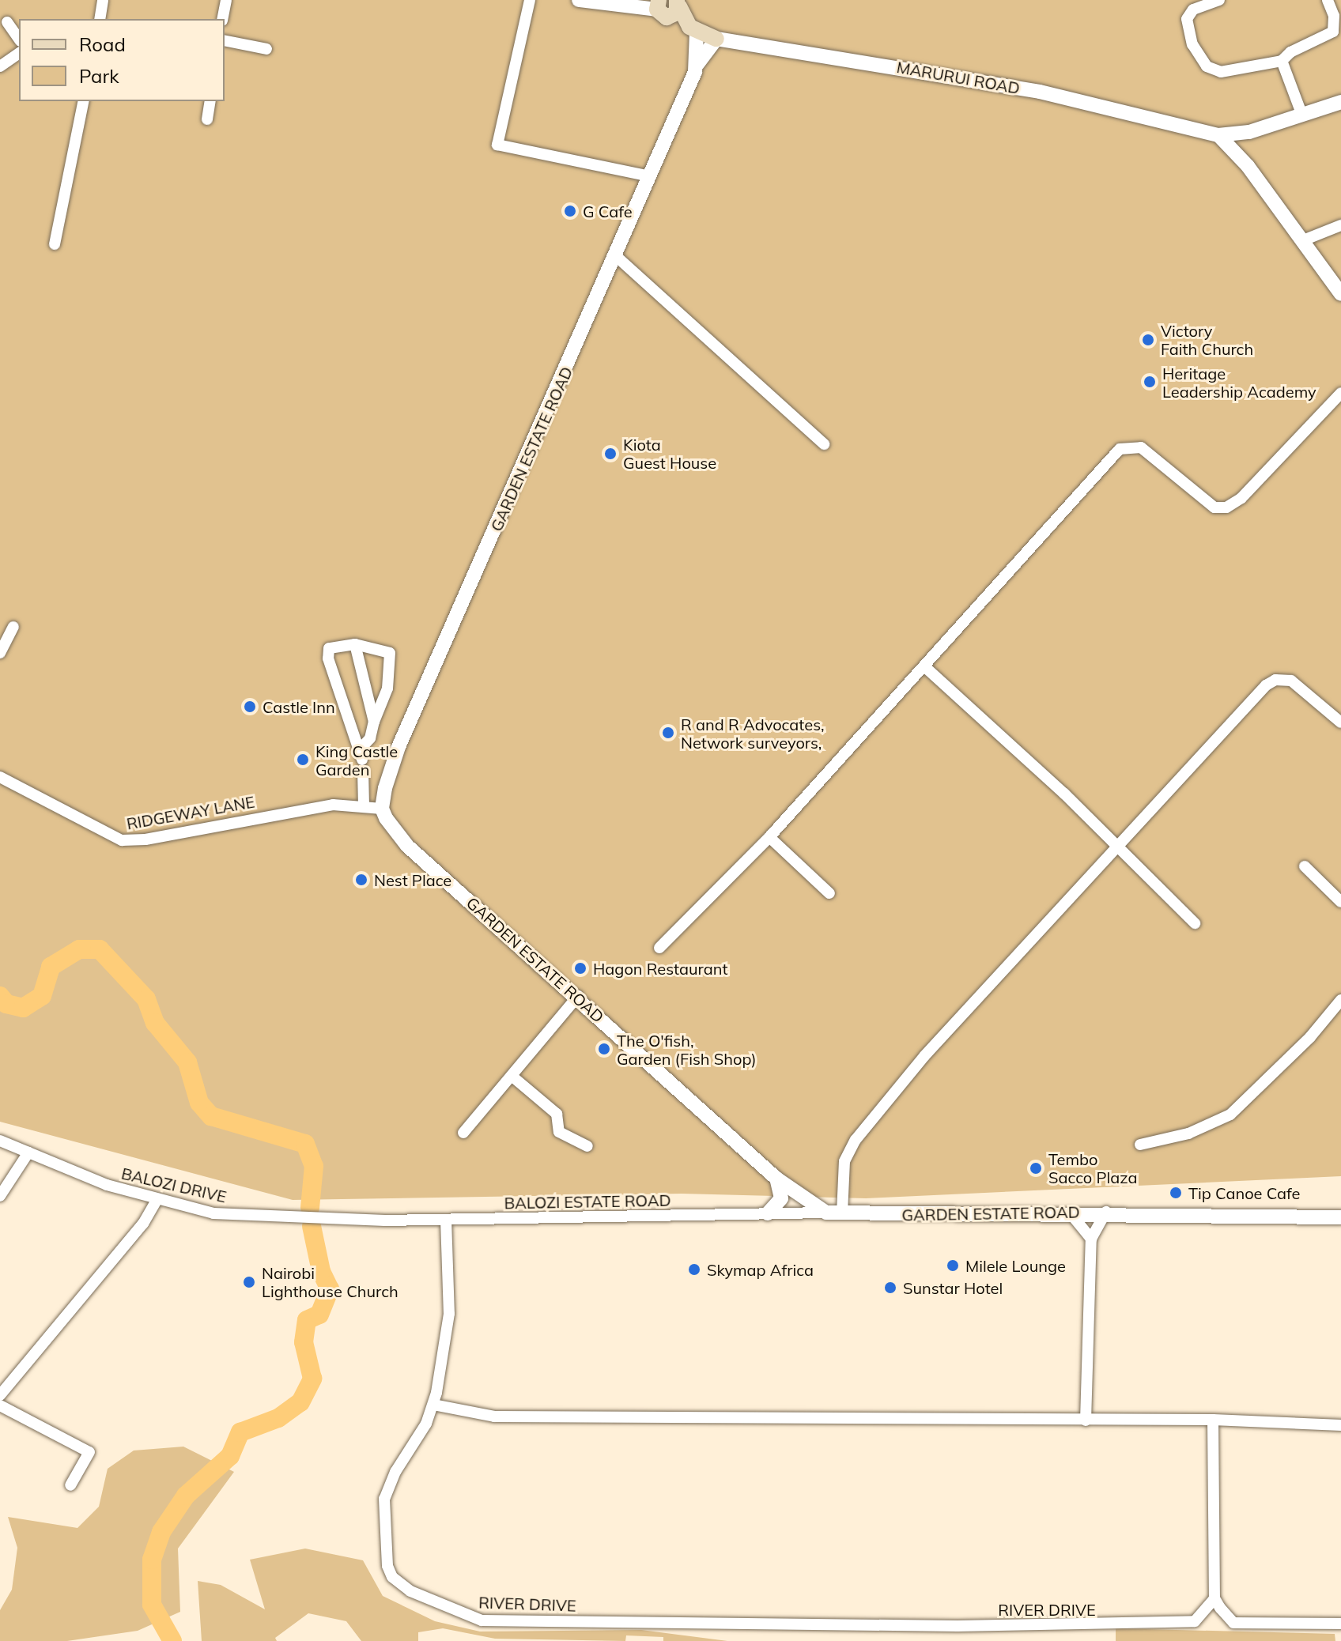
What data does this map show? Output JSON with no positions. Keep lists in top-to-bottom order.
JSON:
{
  "streets": {
    "main road": ["MARURUI ROAD", "GARDEN ESTATE ROAD"],
    "street": [
      "RIDGEWAY LANE",
      "BALOZI DRIVE",
      "BALOZI ESTATE ROAD",
      "RIVER DRIVE"
    ]
  },
  "crossings": [
    ["MARURUI ROAD", "GARDEN ESTATE ROAD"],
    ["GARDEN ESTATE ROAD", "RIDGEWAY LANE"],
    ["GARDEN ESTATE ROAD", "BALOZI ESTATE ROAD"],
    ["BALOZI DRIVE", "BALOZI ESTATE ROAD"],
    ["BALOZI ESTATE ROAD", "RIVER DRIVE"]
  ],
  "places": [
    "G Cafe",
    "Victory Faith Church",
    "Heritage Leadership Academy",
    "Kiota Guest House",
    "Castle Inn",
    "R and R Advocates, Network surveyors,",
    "King Castle Garden",
    "Nest Place",
    "Hagon Restaurant",
    "The O'fish, Garden (Fish Shop)",
    "Tembo Sacco Plaza",
    "Tip Canoe Cafe",
    "Milele Lounge",
    "Skymap Africa",
    "Nairobi Lighthouse Church",
    "Sunstar Hotel"
  ],
  "legend": ["Road", "Park"]
}
